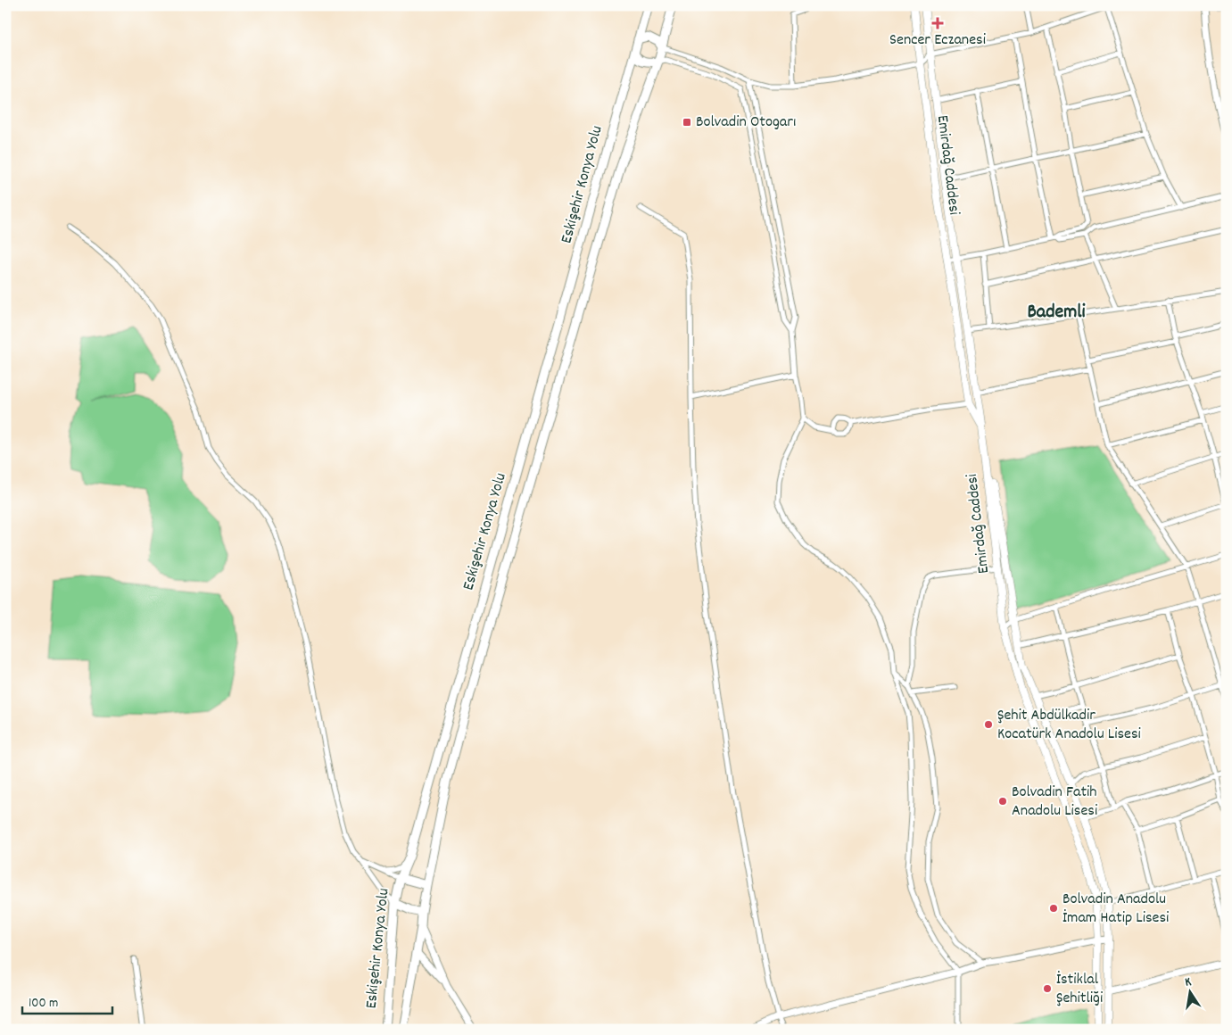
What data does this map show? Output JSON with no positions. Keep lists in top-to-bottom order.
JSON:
{
  "streets": {
    "highway": ["Eskişehir Konya Yolu"],
    "main road": ["Emirdağ Caddesi"]
  },
  "districts": ["Bademli"],
  "places": {
    "health": ["Sencer Eczanesi"],
    "transit": ["Bolvadin Otogarı"],
    "other": [
      "Şehit Abdülkadir Kocatürk Anadolu Lisesi",
      "Bolvadin Fatih Anadolu Lisesi",
      "Bolvadin Anadolu İmam Hatip Lisesi",
      "İstiklal Şehitliği"
    ]
  },
  "scale_bar": "100 m",
  "north": "top"
}
